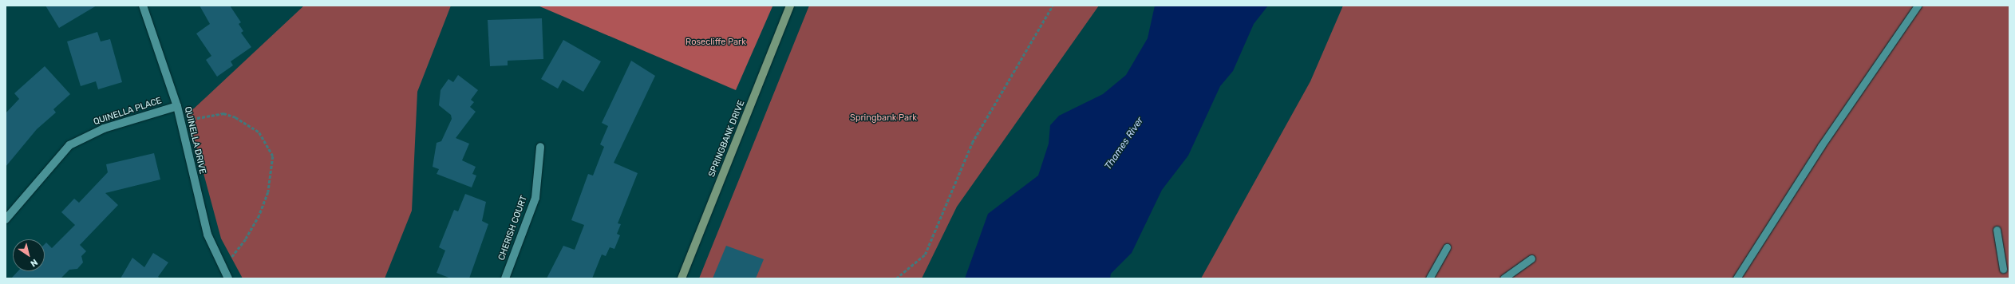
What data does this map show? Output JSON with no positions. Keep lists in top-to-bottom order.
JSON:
{
  "streets": {
    "main road": ["SPRINGBANK DRIVE"],
    "street": ["QUINELLA PLACE", "QUINELLA DRIVE", "CHERISH COURT"]
  },
  "crossings": [
    ["QUINELLA PLACE", "QUINELLA DRIVE"]
  ],
  "water": ["Thames River"],
  "parks": ["Rosecliffe Park", "Springbank Park"],
  "north": "bottom right"
}
